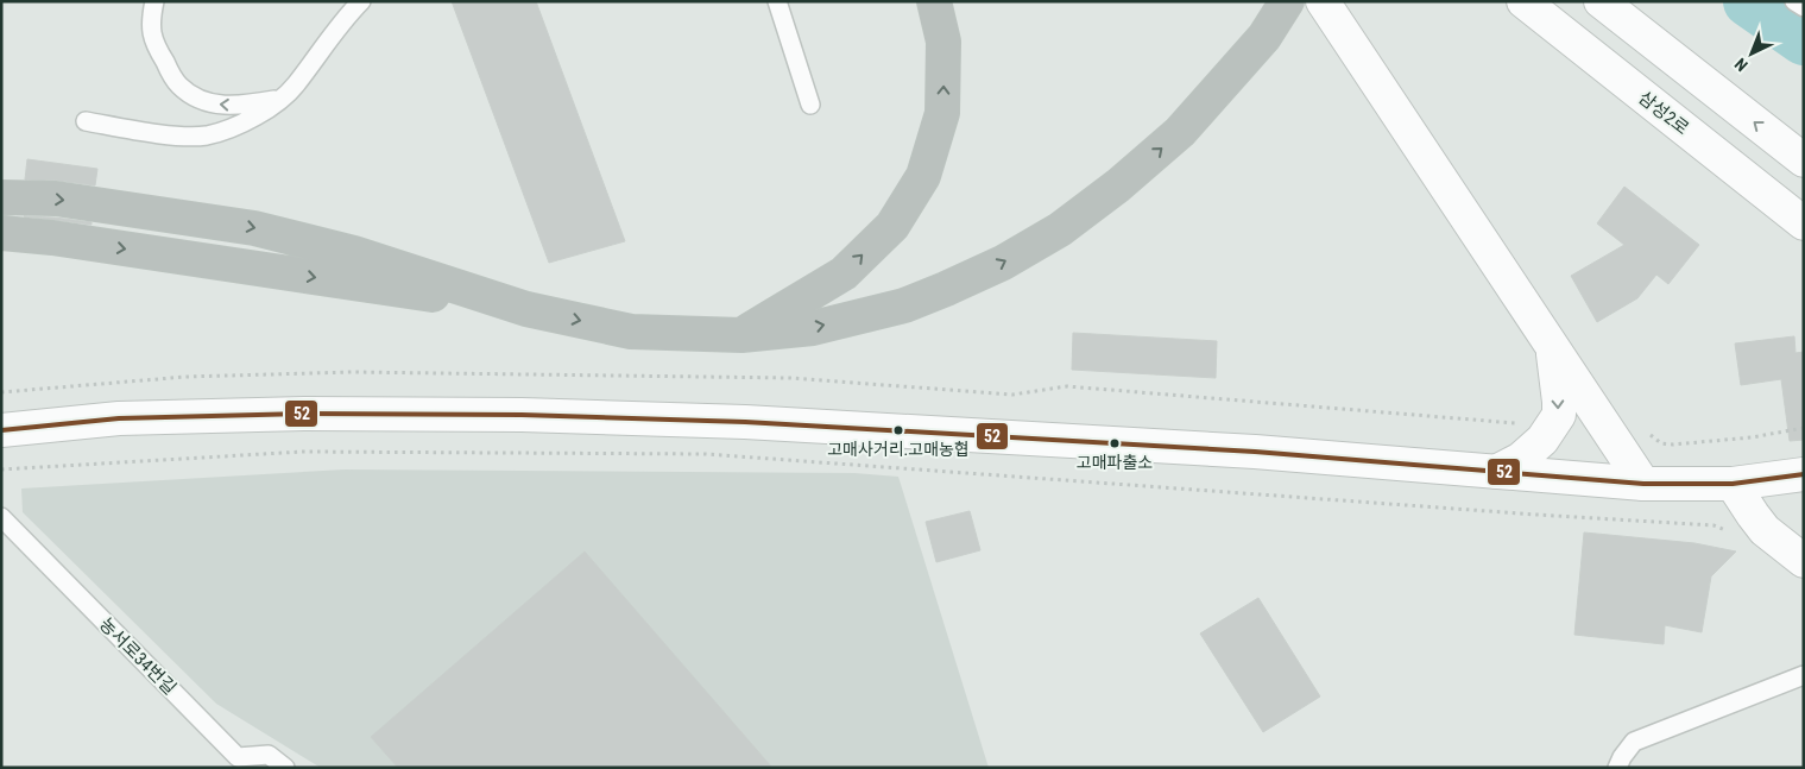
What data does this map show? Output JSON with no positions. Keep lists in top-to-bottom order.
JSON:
{
  "streets": {
    "main road": ["삼성2로"],
    "lane": ["농서로34번길"]
  },
  "places": ["고매사거리.고매농협", "고매파출소"],
  "lines": ["transit line 52"],
  "north": "bottom left"
}
